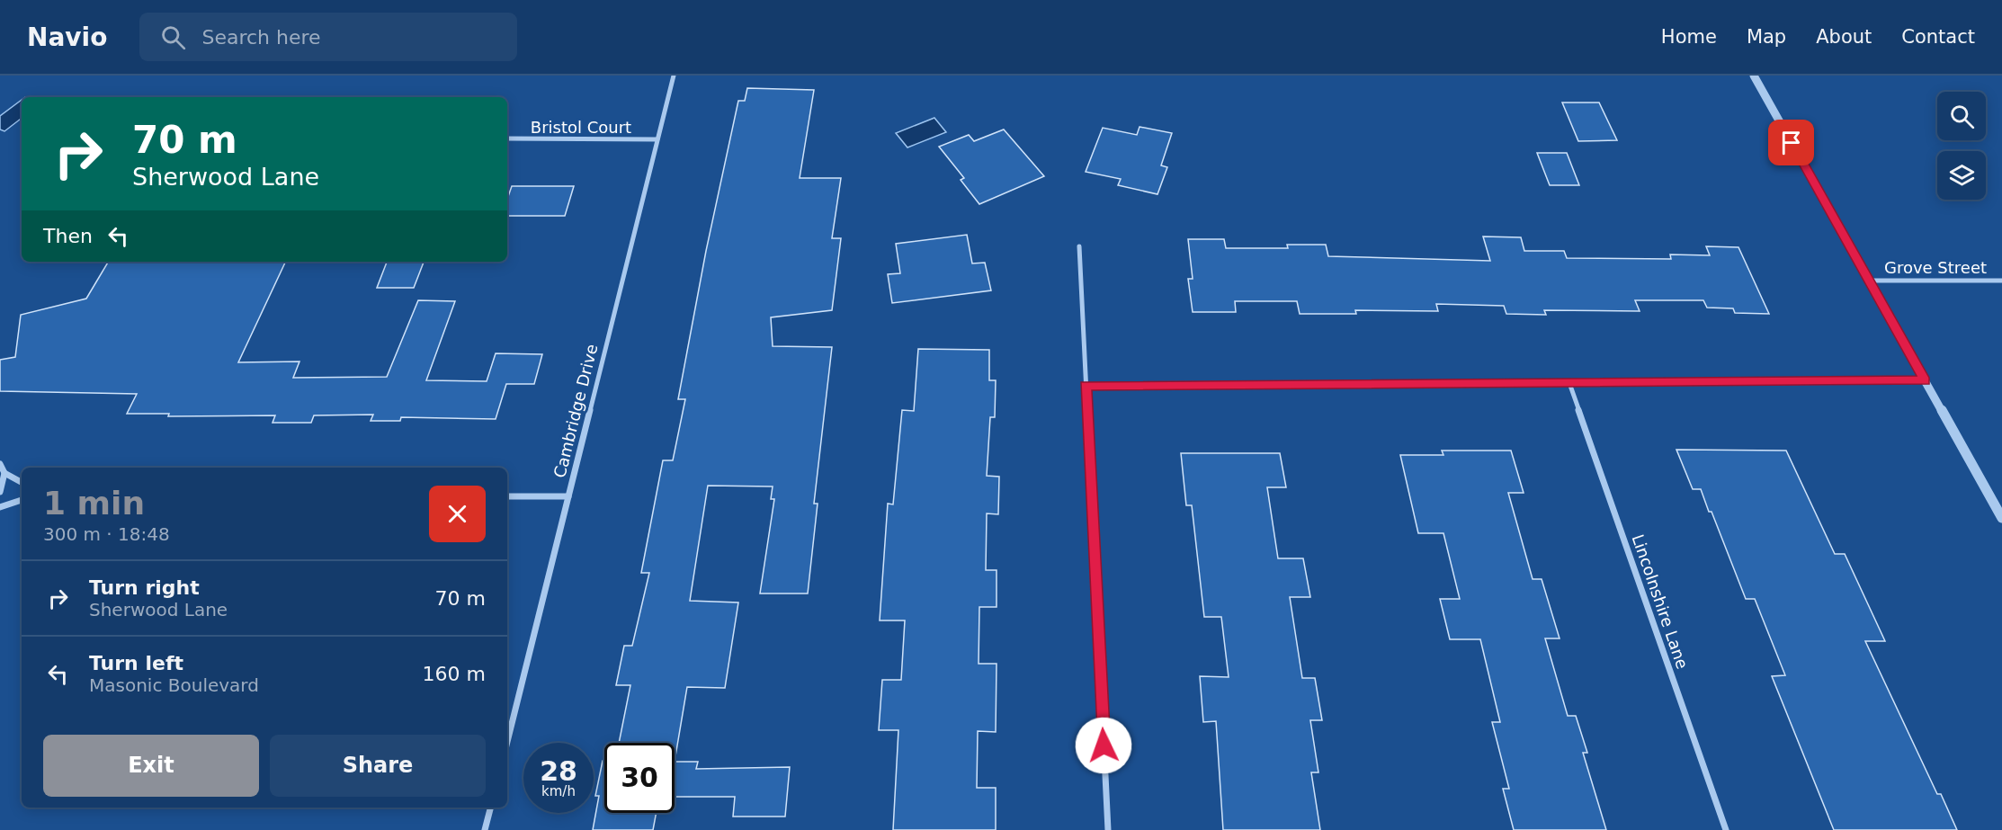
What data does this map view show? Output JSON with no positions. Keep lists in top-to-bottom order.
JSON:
{
  "streets": {
    "street": [
      "Bristol Court",
      "Grove Street",
      "Cambridge Drive",
      "Lincolnshire Lane"
    ]
  },
  "crossings": [
    ["Bristol Court", "Cambridge Drive"]
  ],
  "page": {
    "header": "Navio",
    "search": "Search here",
    "nav": [
      "Home",
      "Map",
      "About",
      "Contact"
    ],
    "turn": ["70 m", "Sherwood Lane"],
    "then": "Then",
    "heading": ["1 min", "300 m · 18:48"],
    "list": [
      {
        "name": "Turn right",
        "note": "Sherwood Lane",
        "value": "70 m"
      },
      {
        "name": "Turn left",
        "note": "Masonic Boulevard",
        "value": "160 m"
      }
    ],
    "buttons": ["Exit", "Share"],
    "speed": "28 km/h",
    "limit": "30"
  }
}
